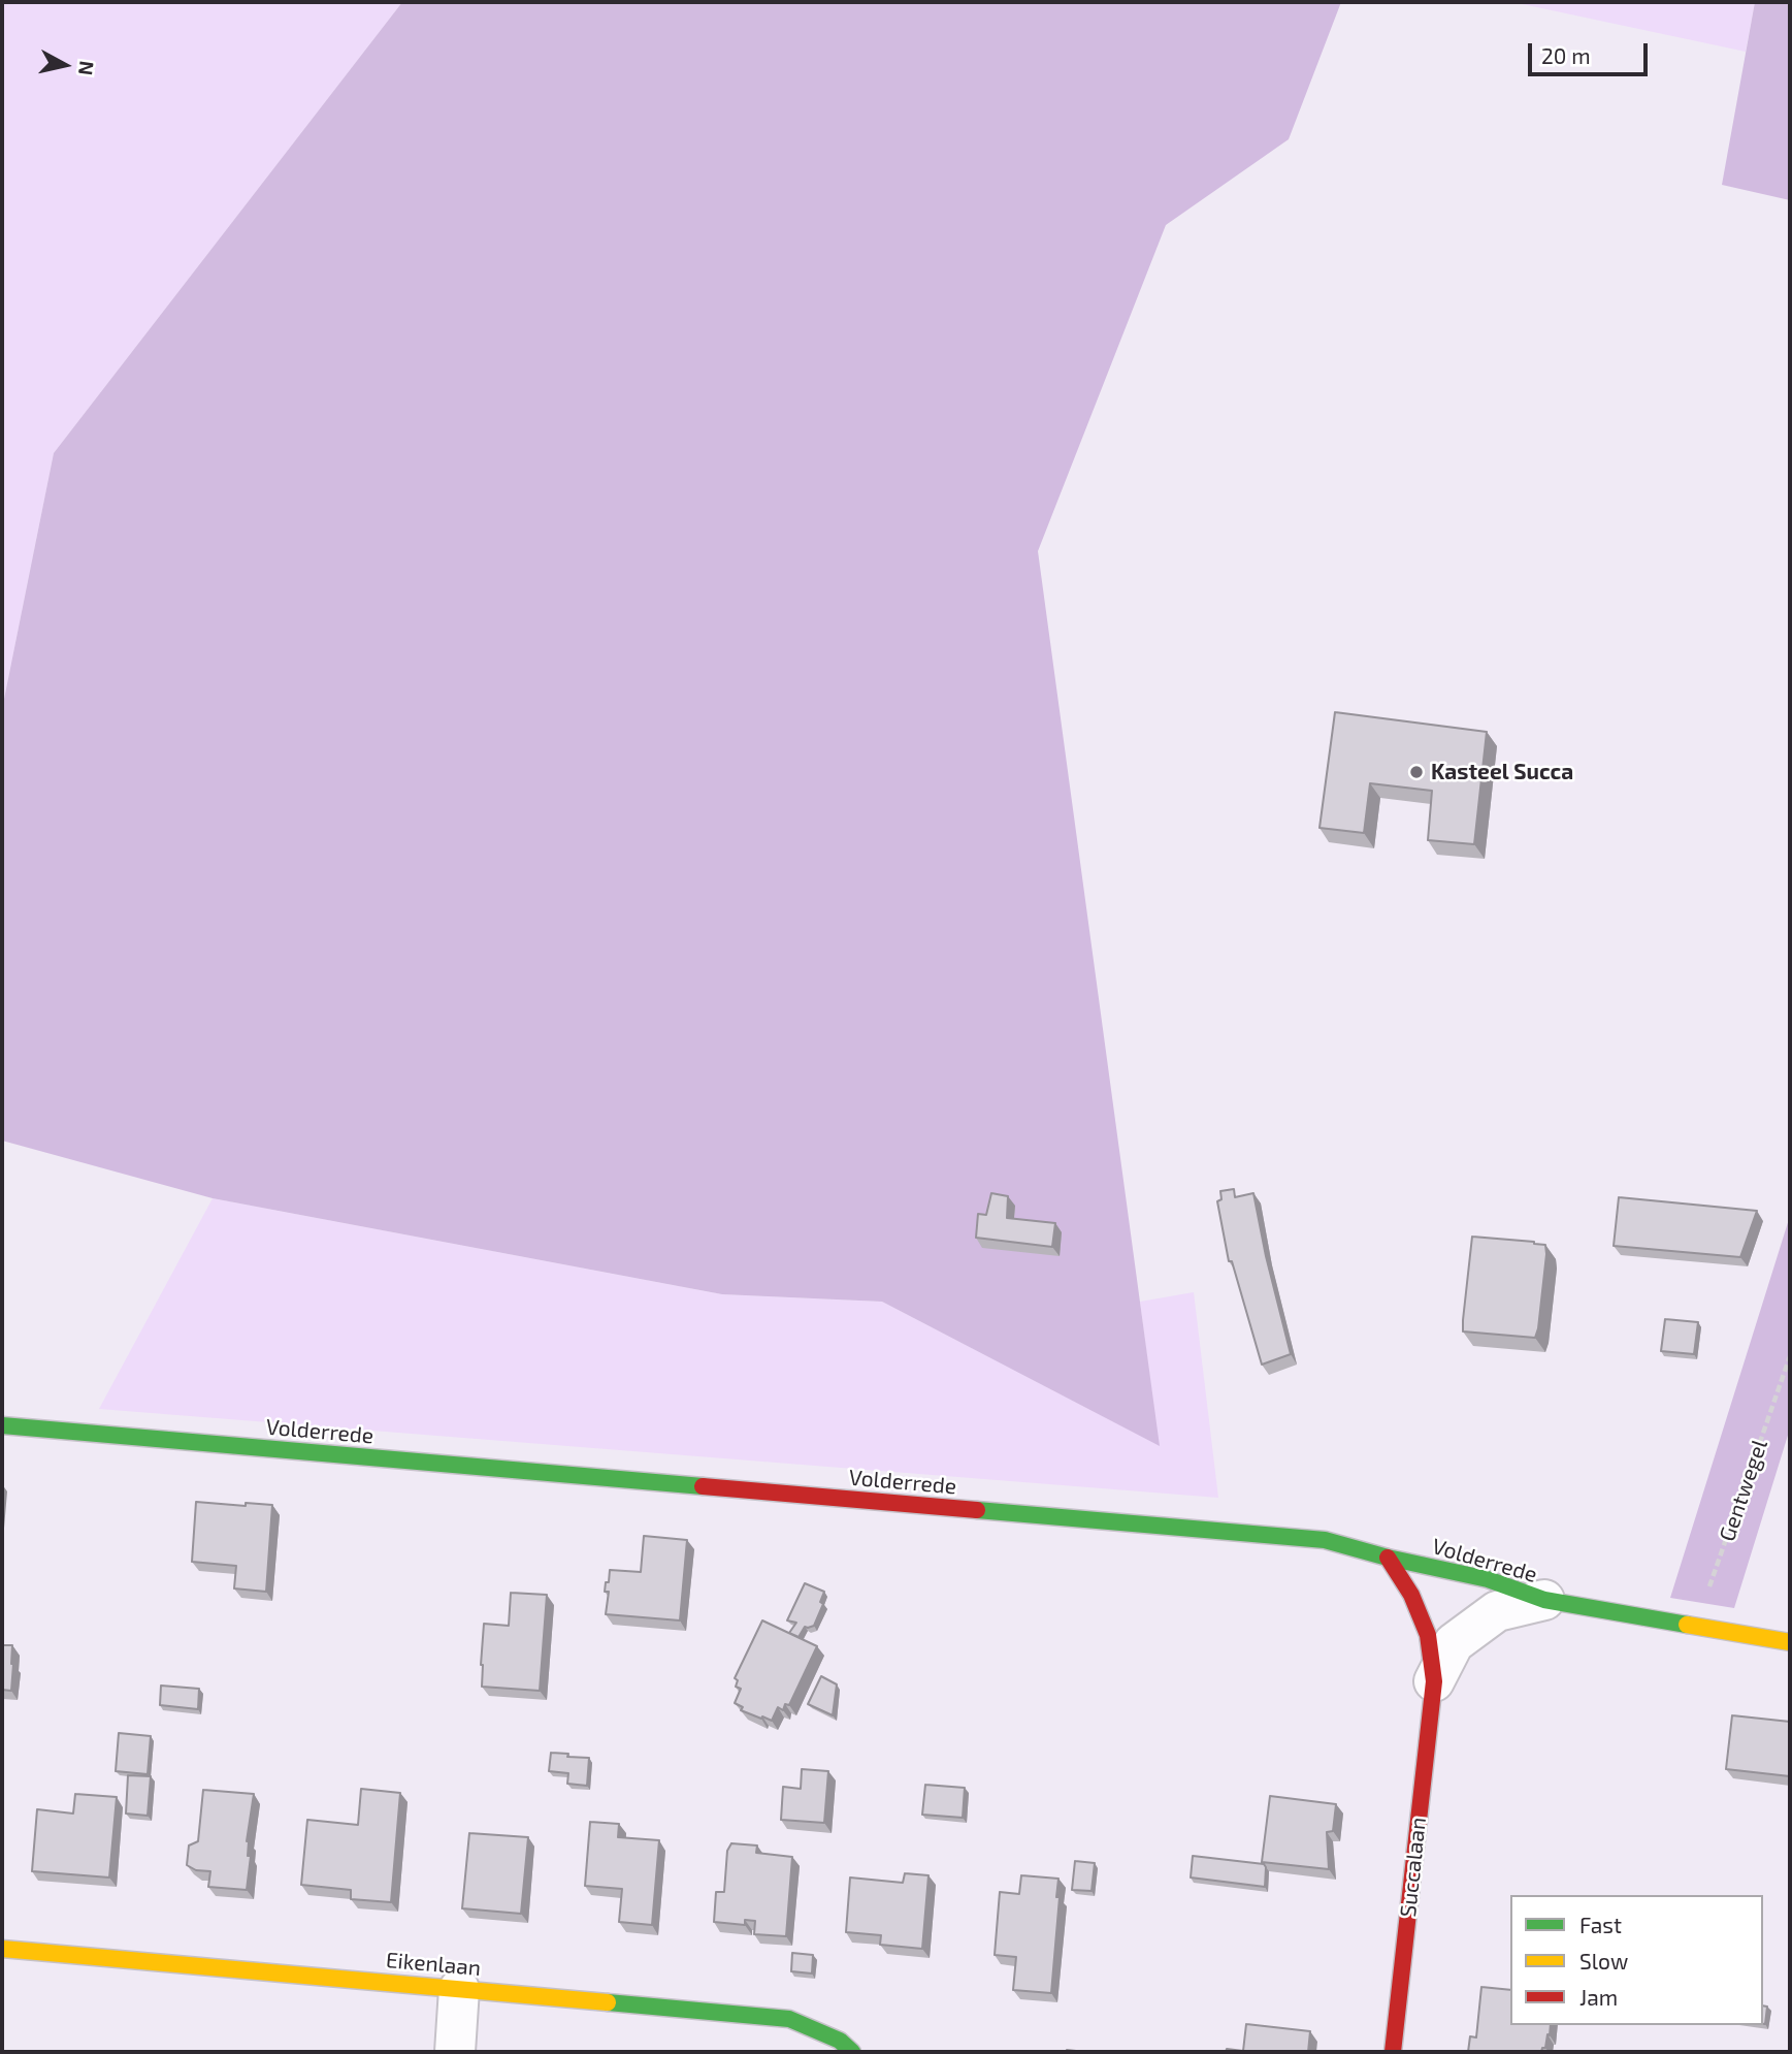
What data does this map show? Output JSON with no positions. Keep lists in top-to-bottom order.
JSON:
{
  "streets": {
    "street": ["Volderrede", "Succalaan", "Eikenlaan"],
    "path": ["Gentwegel"]
  },
  "crossings": [
    ["Volderrede", "Gentwegel"],
    ["Volderrede", "Succalaan"]
  ],
  "places": ["Kasteel Succa"],
  "legend": ["Fast", "Slow", "Jam"],
  "scale_bar": "20 m",
  "north": "right"
}
